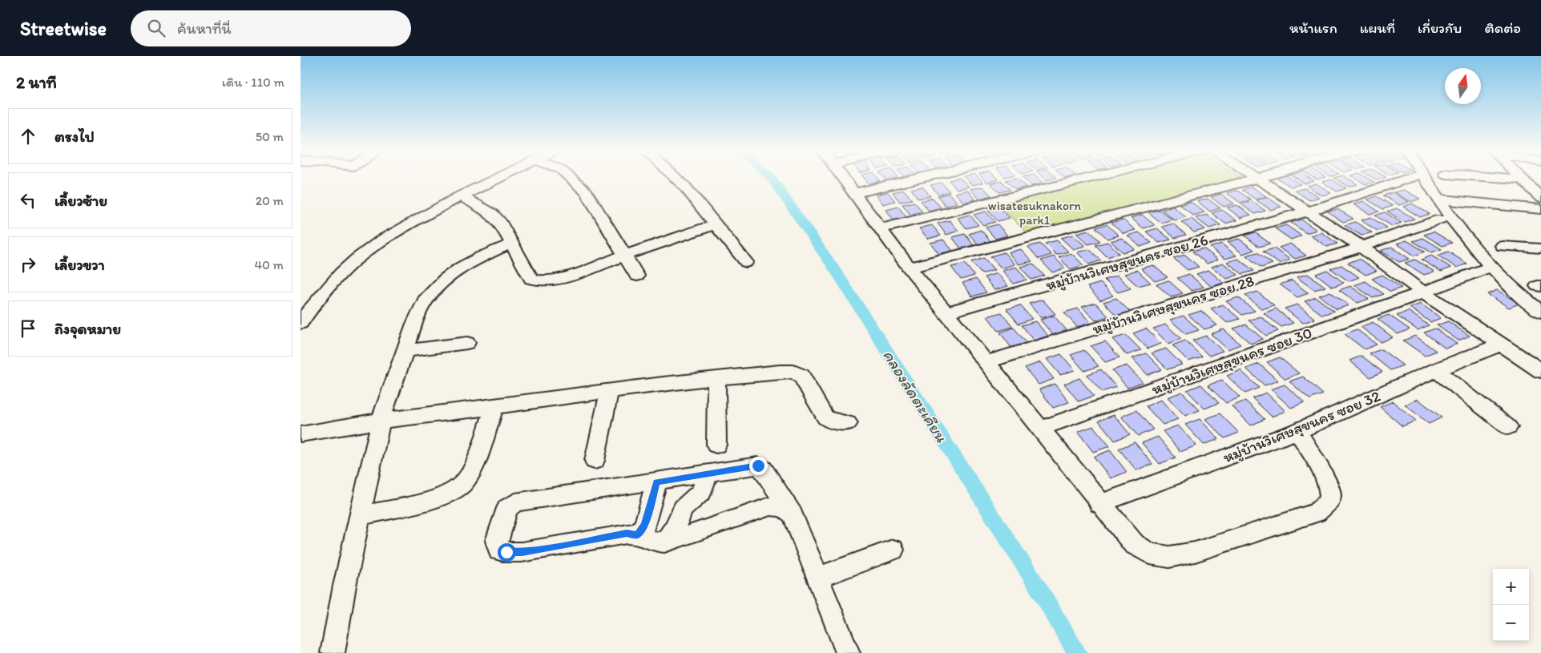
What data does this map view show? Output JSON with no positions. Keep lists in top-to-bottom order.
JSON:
{
  "streets": {
    "street": [
      "หมู่บ้านวิเศษสุขนคร ซอย 26",
      "หมู่บ้านวิเศษสุขนคร ซอย 28",
      "หมู่บ้านวิเศษสุขนคร ซอย 30",
      "หมู่บ้านวิเศษสุขนคร ซอย 32"
    ]
  },
  "water": ["คลองลัดตะเคียน"],
  "parks": ["wisatesuknakorn park1"],
  "north": "top",
  "page": {
    "header": "Streetwise",
    "search": "ค้นหาที่นี่",
    "nav": [
      "หน้าแรก",
      "แผนที่",
      "เกี่ยวกับ",
      "ติดต่อ"
    ],
    "heading": ["2 นาที", "เดิน · 110 m"],
    "list": [
      ["ตรงไป", "50 m"],
      ["เลี้ยวซ้าย", "20 m"],
      ["เลี้ยวขวา", "40 m"],
      "ถึงจุดหมาย"
    ],
    "map_buttons": ["+", "−"]
  }
}
